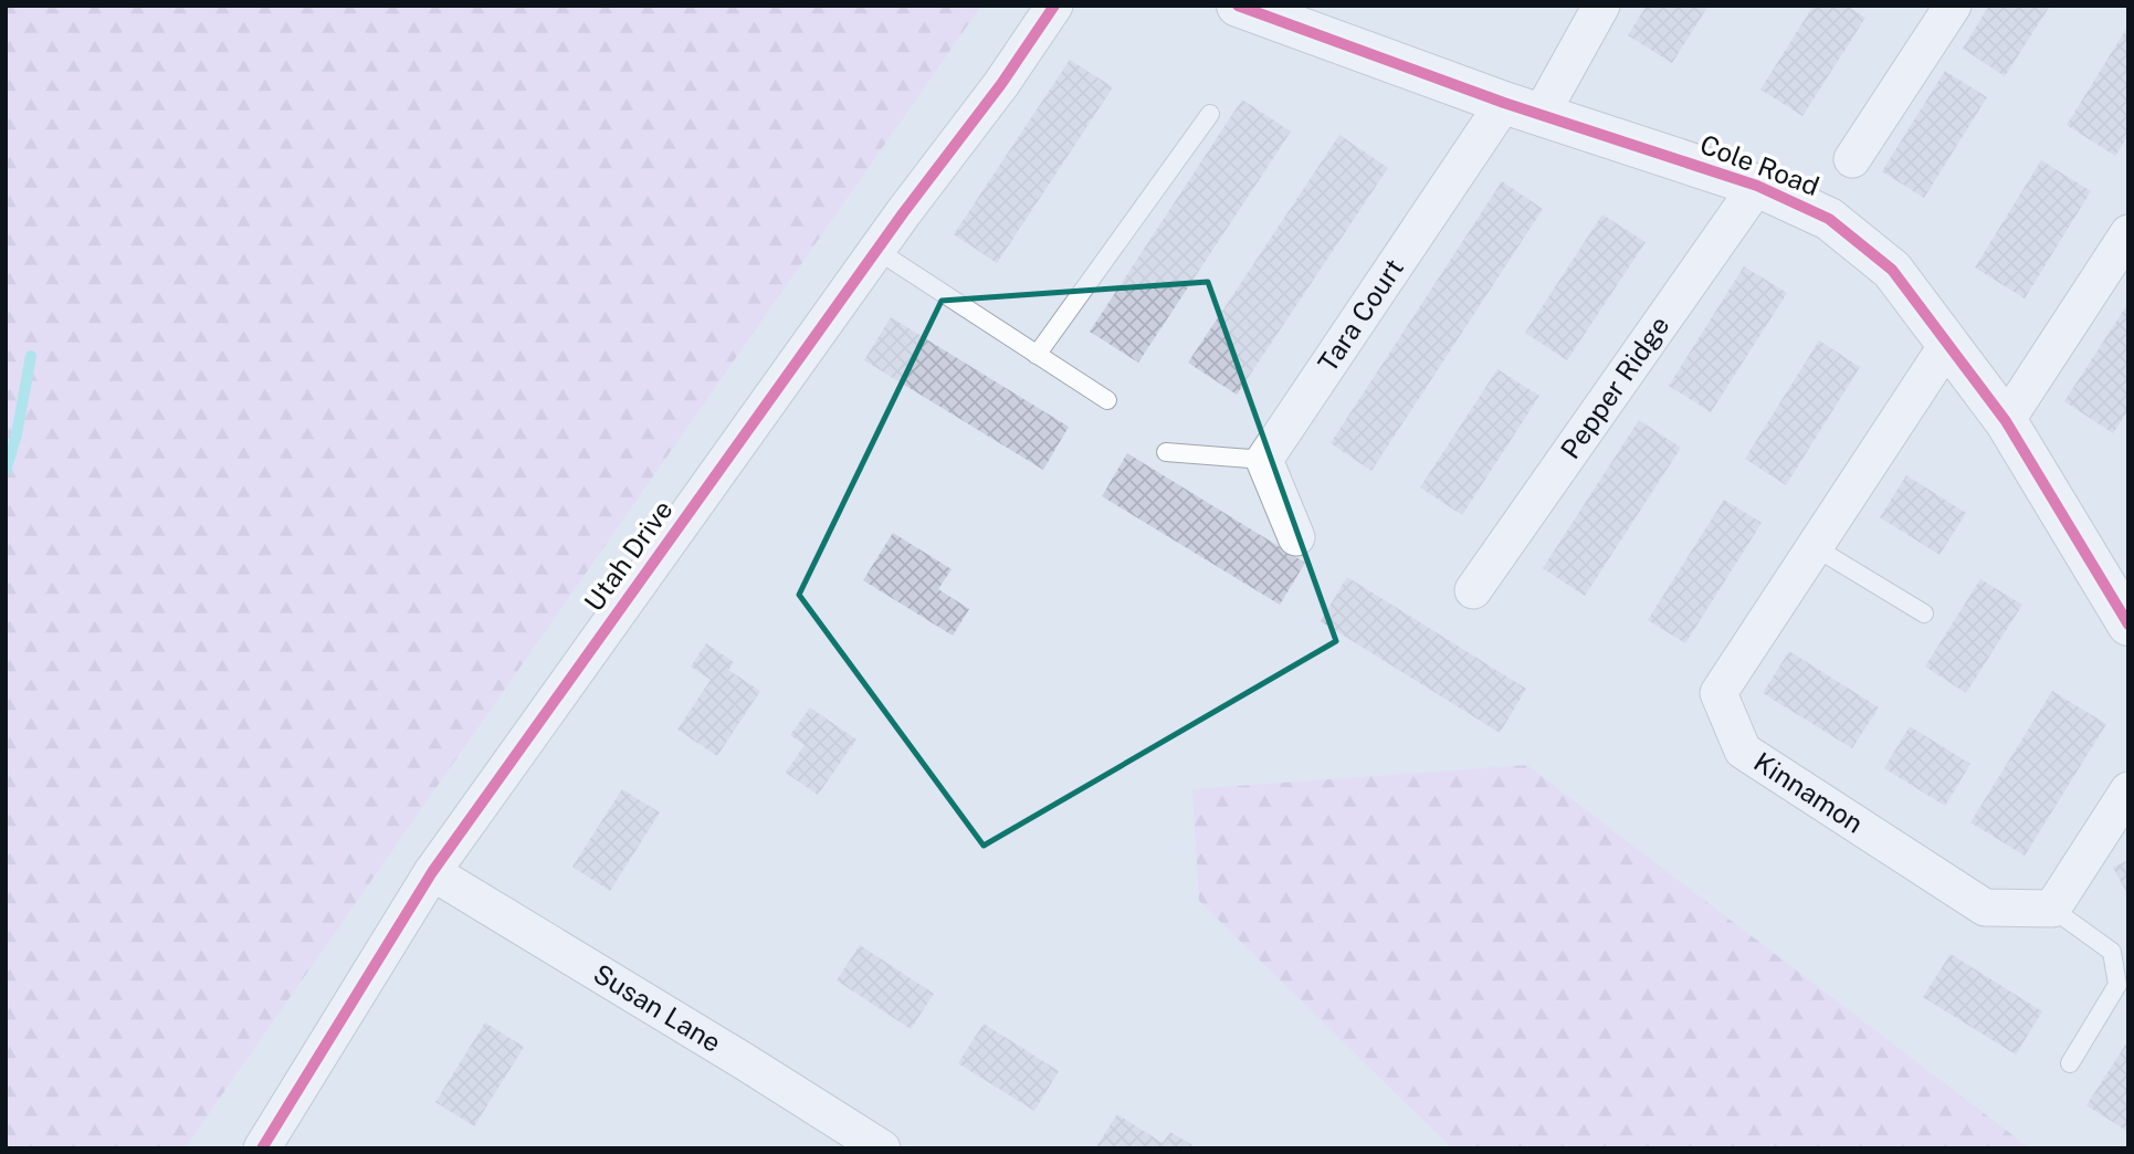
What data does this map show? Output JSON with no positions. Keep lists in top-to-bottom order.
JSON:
{
  "streets": {
    "street": [
      "Cole Road",
      "Tara Court",
      "Pepper Ridge",
      "Utah Drive",
      "Kinnamon",
      "Susan Lane"
    ]
  },
  "crossings": [
    ["Cole Road", "Tara Court"],
    ["Cole Road", "Pepper Ridge"],
    ["Cole Road", "Kinnamon"],
    ["Utah Drive", "Susan Lane"]
  ]
}
